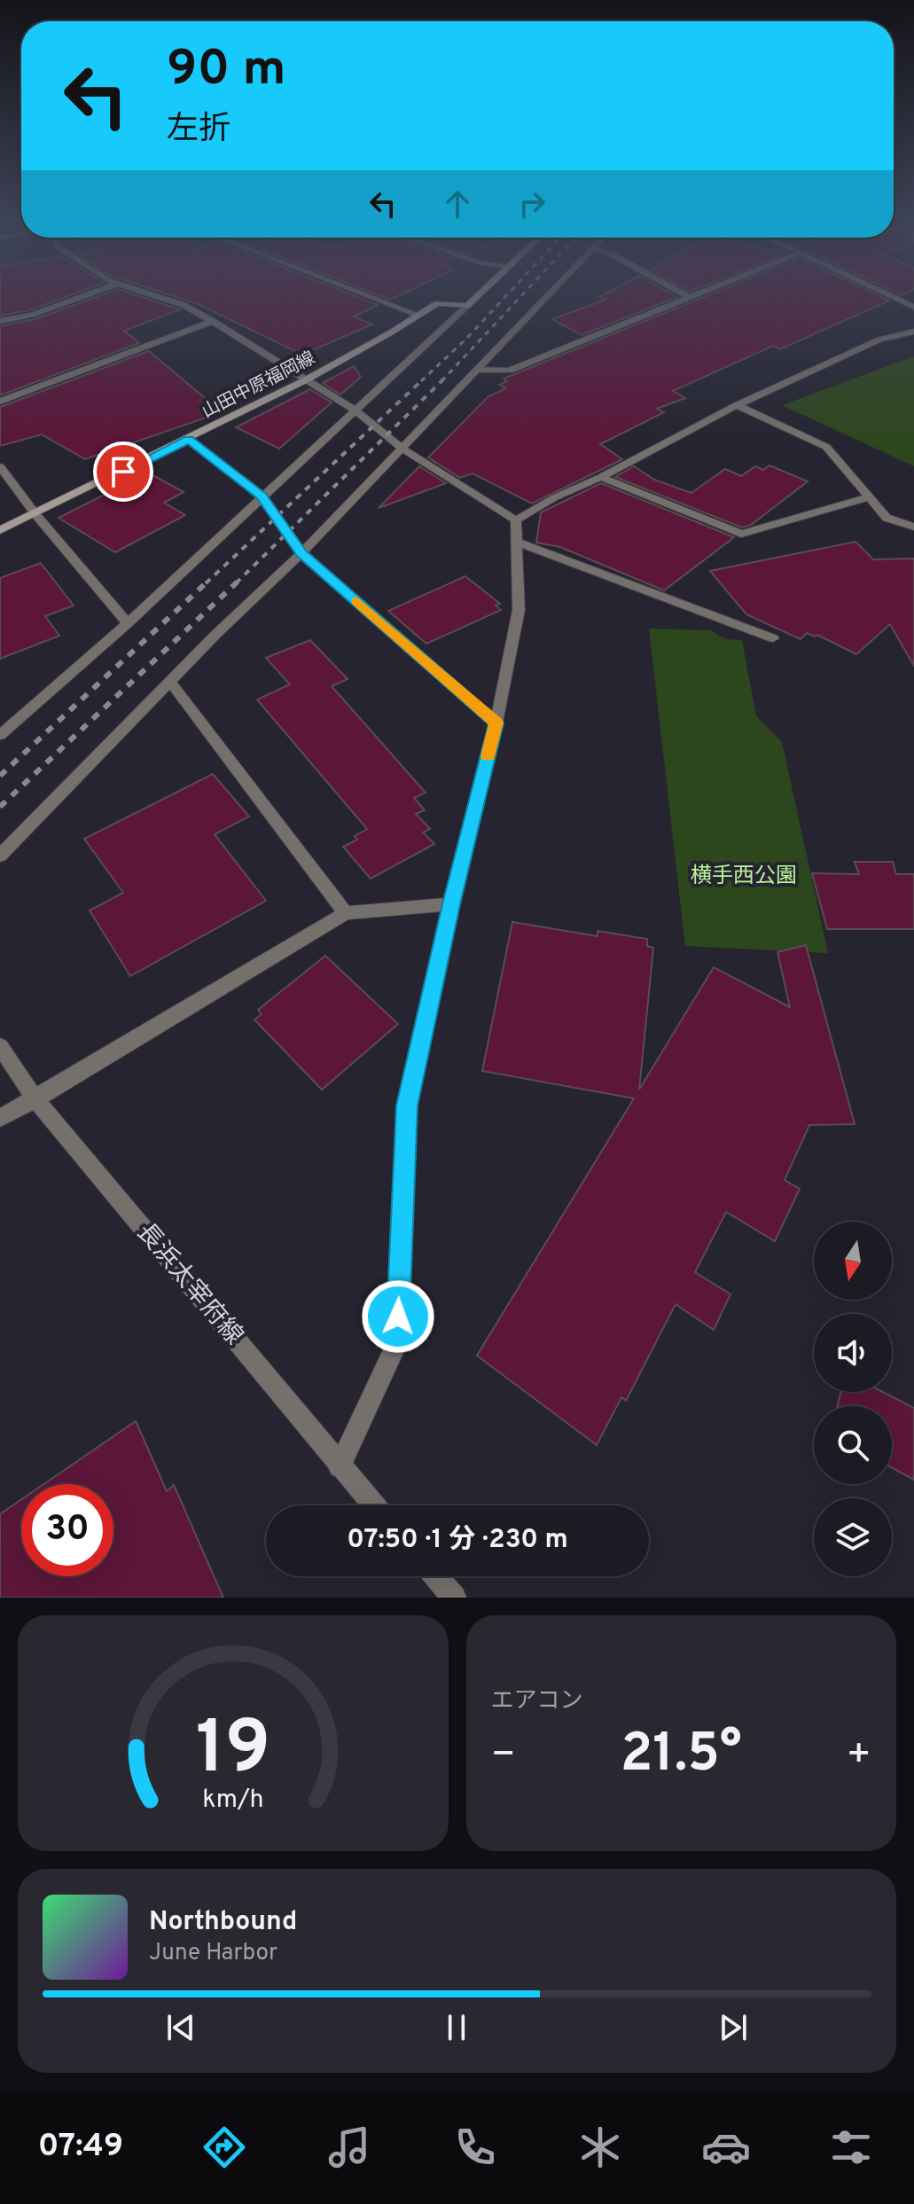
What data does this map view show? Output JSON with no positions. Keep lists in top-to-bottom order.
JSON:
{
  "streets": {
    "main road": ["山田中原福岡線"],
    "street": ["長浜太宰府線"]
  },
  "parks": ["横手西公園"],
  "north": "bottom",
  "page": {
    "turn": ["90 m", "左折"],
    "limit": "30",
    "trip": "07:50 · 1 分 · 230 m",
    "tile": "エアコン",
    "heat": ["−", "21.5°", "+"],
    "song": ["Northbound", "June Harbor"],
    "tabs": "07:49",
    "gauge": ["19", "km/h"]
  }
}
